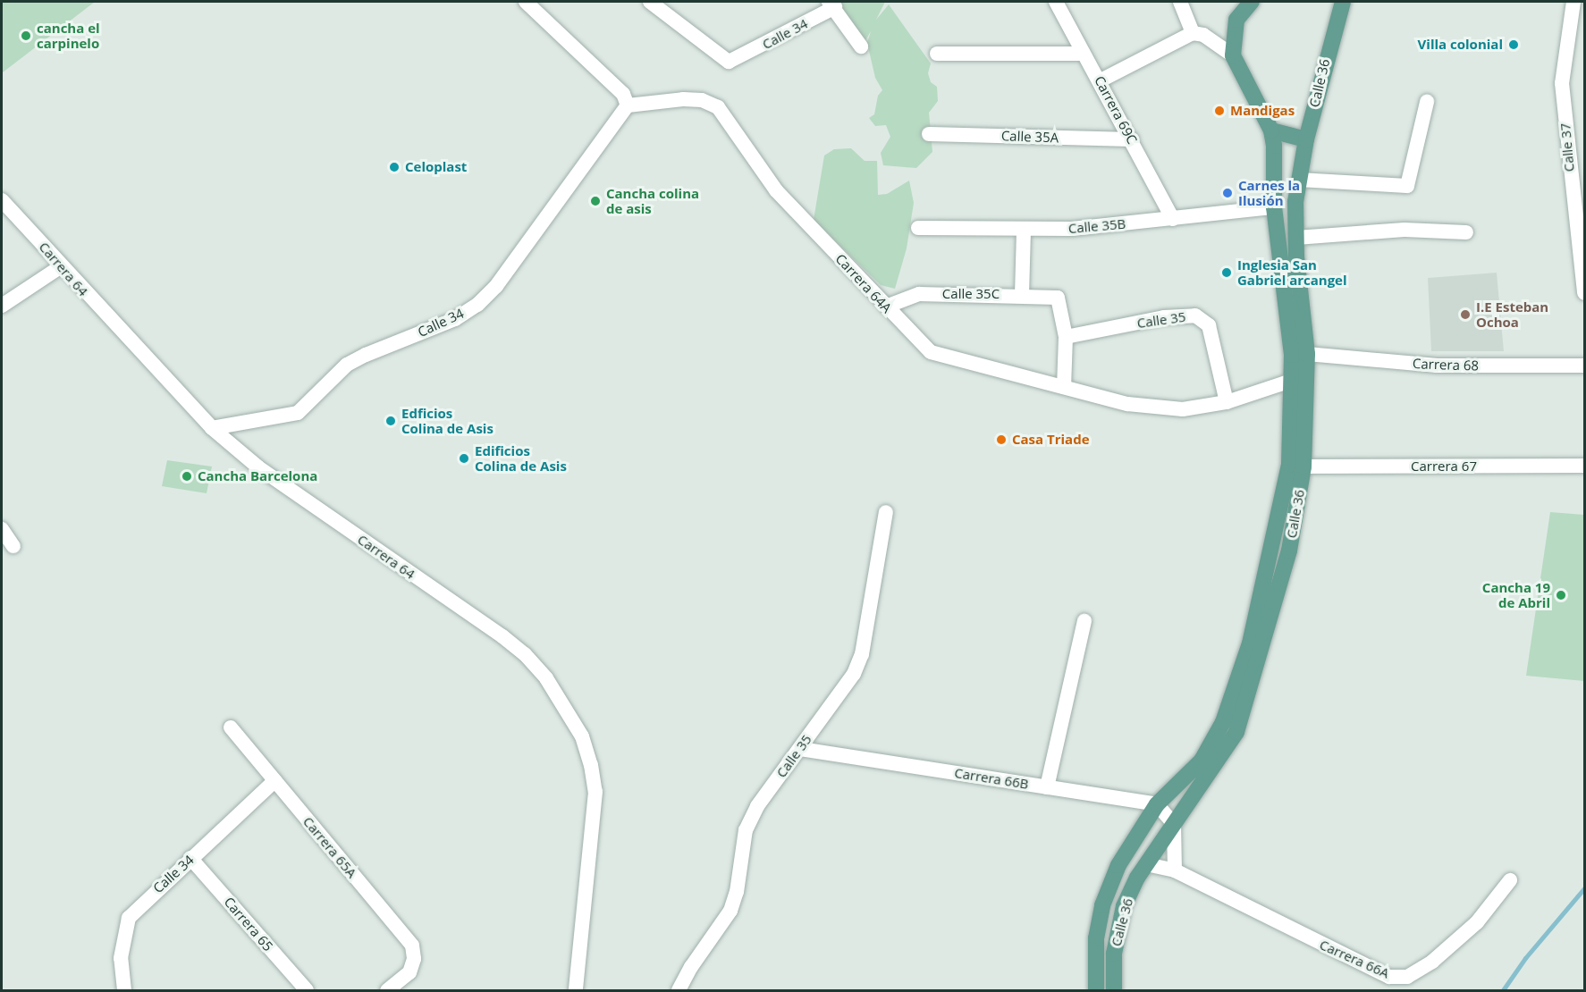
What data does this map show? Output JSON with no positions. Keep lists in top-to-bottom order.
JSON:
{
  "streets": {
    "main road": ["Calle 36"],
    "street": [
      "Calle 34",
      "Carrera 69C",
      "Calle 35A",
      "Calle 37",
      "Calle 35B",
      "Carrera 64",
      "Carrera 64A",
      "Calle 35C",
      "Calle 35",
      "Carrera 68",
      "Carrera 67",
      "Carrera 66B",
      "Carrera 65A",
      "Carrera 65",
      "Carrera 66A"
    ]
  },
  "crossings": [
    ["Calle 34", "Carrera 64"],
    ["Calle 34", "Carrera 64A"],
    ["Calle 34", "Carrera 65A"],
    ["Calle 34", "Carrera 65"],
    ["Calle 36", "Calle 35B"],
    ["Calle 36", "Carrera 64A"],
    ["Calle 36", "Carrera 68"],
    ["Calle 36", "Carrera 67"],
    ["Calle 36", "Carrera 66B"],
    ["Calle 36", "Carrera 66A"],
    ["Carrera 69C", "Calle 35A"],
    ["Carrera 69C", "Calle 35B"],
    ["Carrera 64A", "Calle 35C"],
    ["Carrera 64A", "Calle 35"],
    ["Calle 35C", "Calle 35"],
    ["Calle 35", "Carrera 66B"]
  ],
  "places": [
    "cancha el carpinelo",
    "Villa colonial",
    "Mandigas",
    "Celoplast",
    "Carnes la Ilusión",
    "Cancha colina de asis",
    "Inglesia San Gabriel arcangel",
    "I.E Esteban Ochoa",
    "Edficios Colina de Asis",
    "Casa Triade",
    "Edificios Colina de Asis",
    "Cancha Barcelona",
    "Cancha 19 de Abril"
  ]
}
